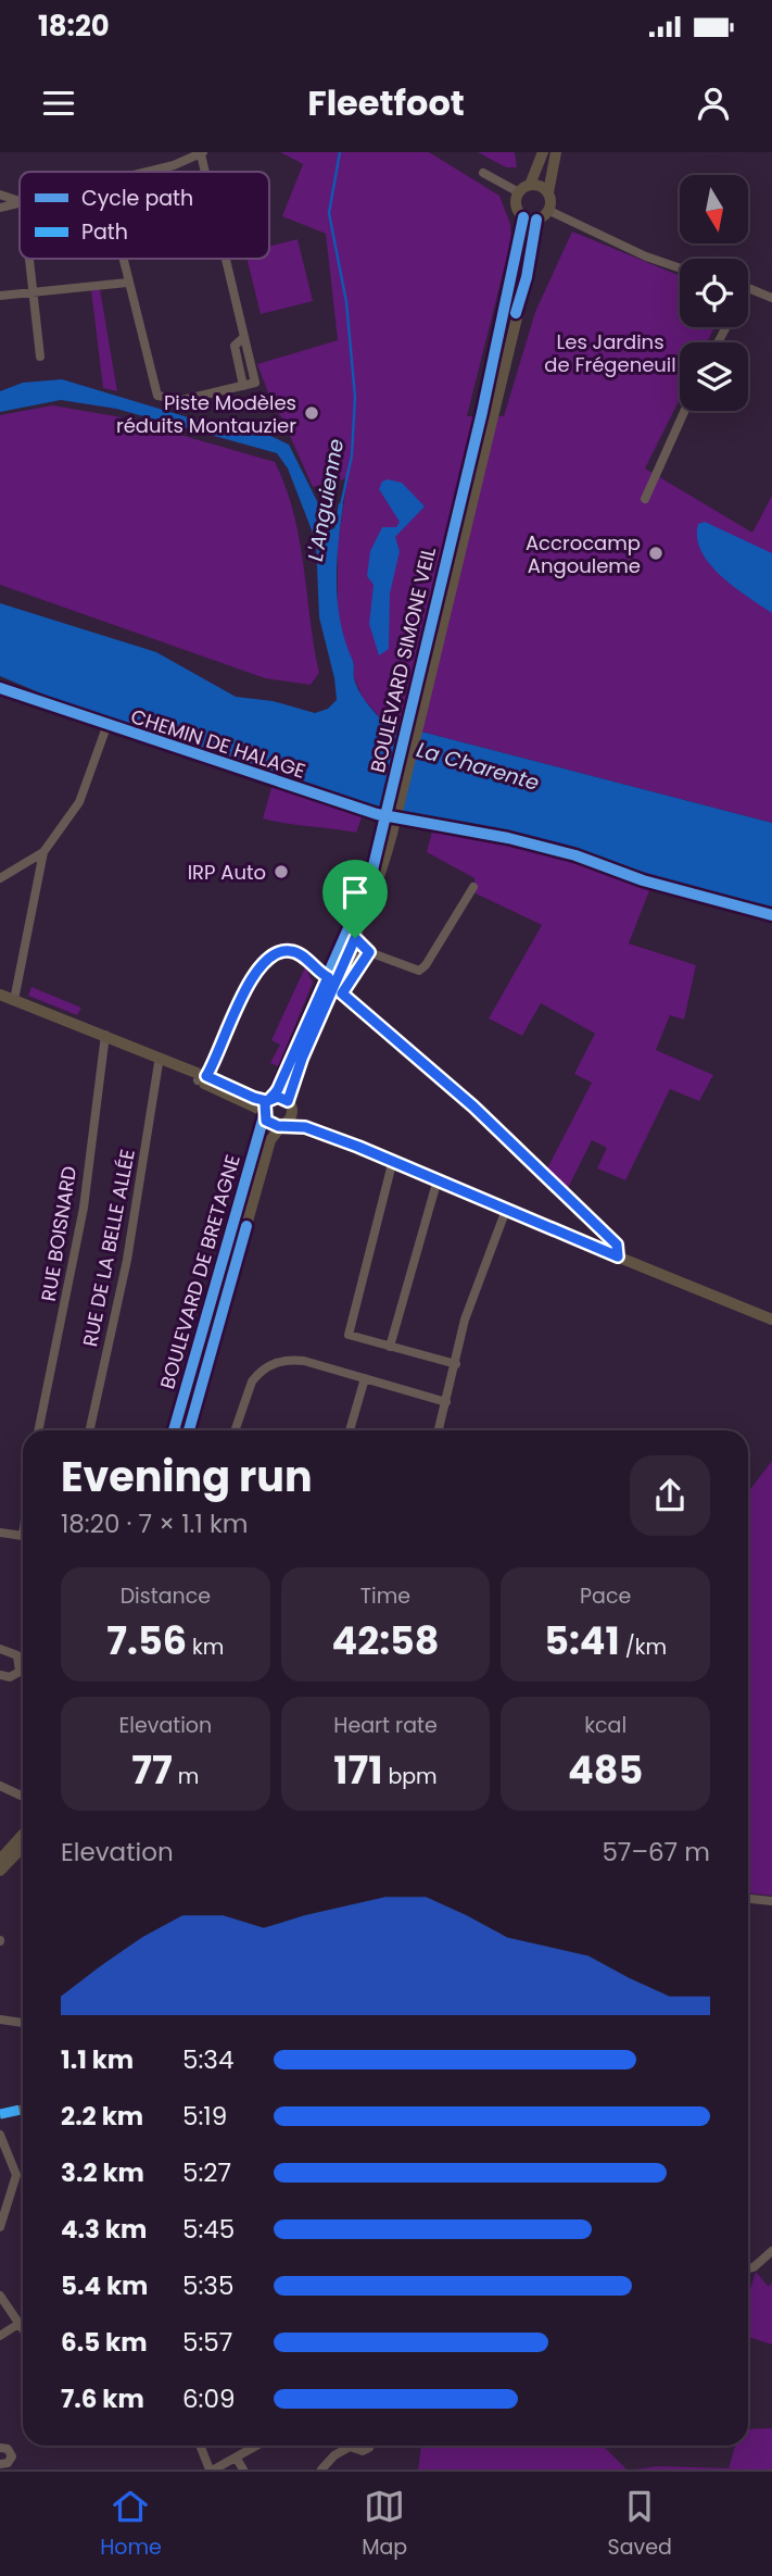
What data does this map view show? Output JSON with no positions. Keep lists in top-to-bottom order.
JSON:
{
  "streets": {
    "main road": ["BOULEVARD SIMONE VEIL", "BOULEVARD DE BRETAGNE"],
    "street": ["CHEMIN DE HALAGE", "RUE BOISNARD", "RUE DE LA BELLE ALLÉE"]
  },
  "crossings": [
    ["BOULEVARD SIMONE VEIL", "BOULEVARD DE BRETAGNE"]
  ],
  "water": ["L'Anguienne", "La Charente"],
  "parks": ["Les Jardins de Frégeneuil"],
  "places": ["Piste Modèles réduits Montauzier", "Accrocamp Angouleme", "IRP Auto"],
  "legend": ["Cycle path", "Path"],
  "north": "bottom",
  "page": {
    "status": "18:20",
    "header": "Fleetfoot",
    "heading": ["Evening run", "18:20 · 7 × 1.1 km"],
    "stats": [
      ["Distance", "7.56 km"],
      ["Time", "42:58"],
      ["Pace", "5:41 /km"],
      ["Elevation", "77 m"],
      ["Heart rate", "171 bpm"],
      ["kcal", "485"]
    ],
    "chart": ["Elevation", "57–67 m"],
    "list": [
      {
        "name": "1.1 km",
        "note": "5:34"
      },
      {
        "name": "2.2 km",
        "note": "5:19"
      },
      {
        "name": "3.2 km",
        "note": "5:27"
      },
      {
        "name": "4.3 km",
        "note": "5:45"
      },
      {
        "name": "5.4 km",
        "note": "5:35"
      },
      {
        "name": "6.5 km",
        "note": "5:57"
      },
      {
        "name": "7.6 km",
        "note": "6:09"
      }
    ],
    "tabs": ["Home", "Map", "Saved"]
  }
}
